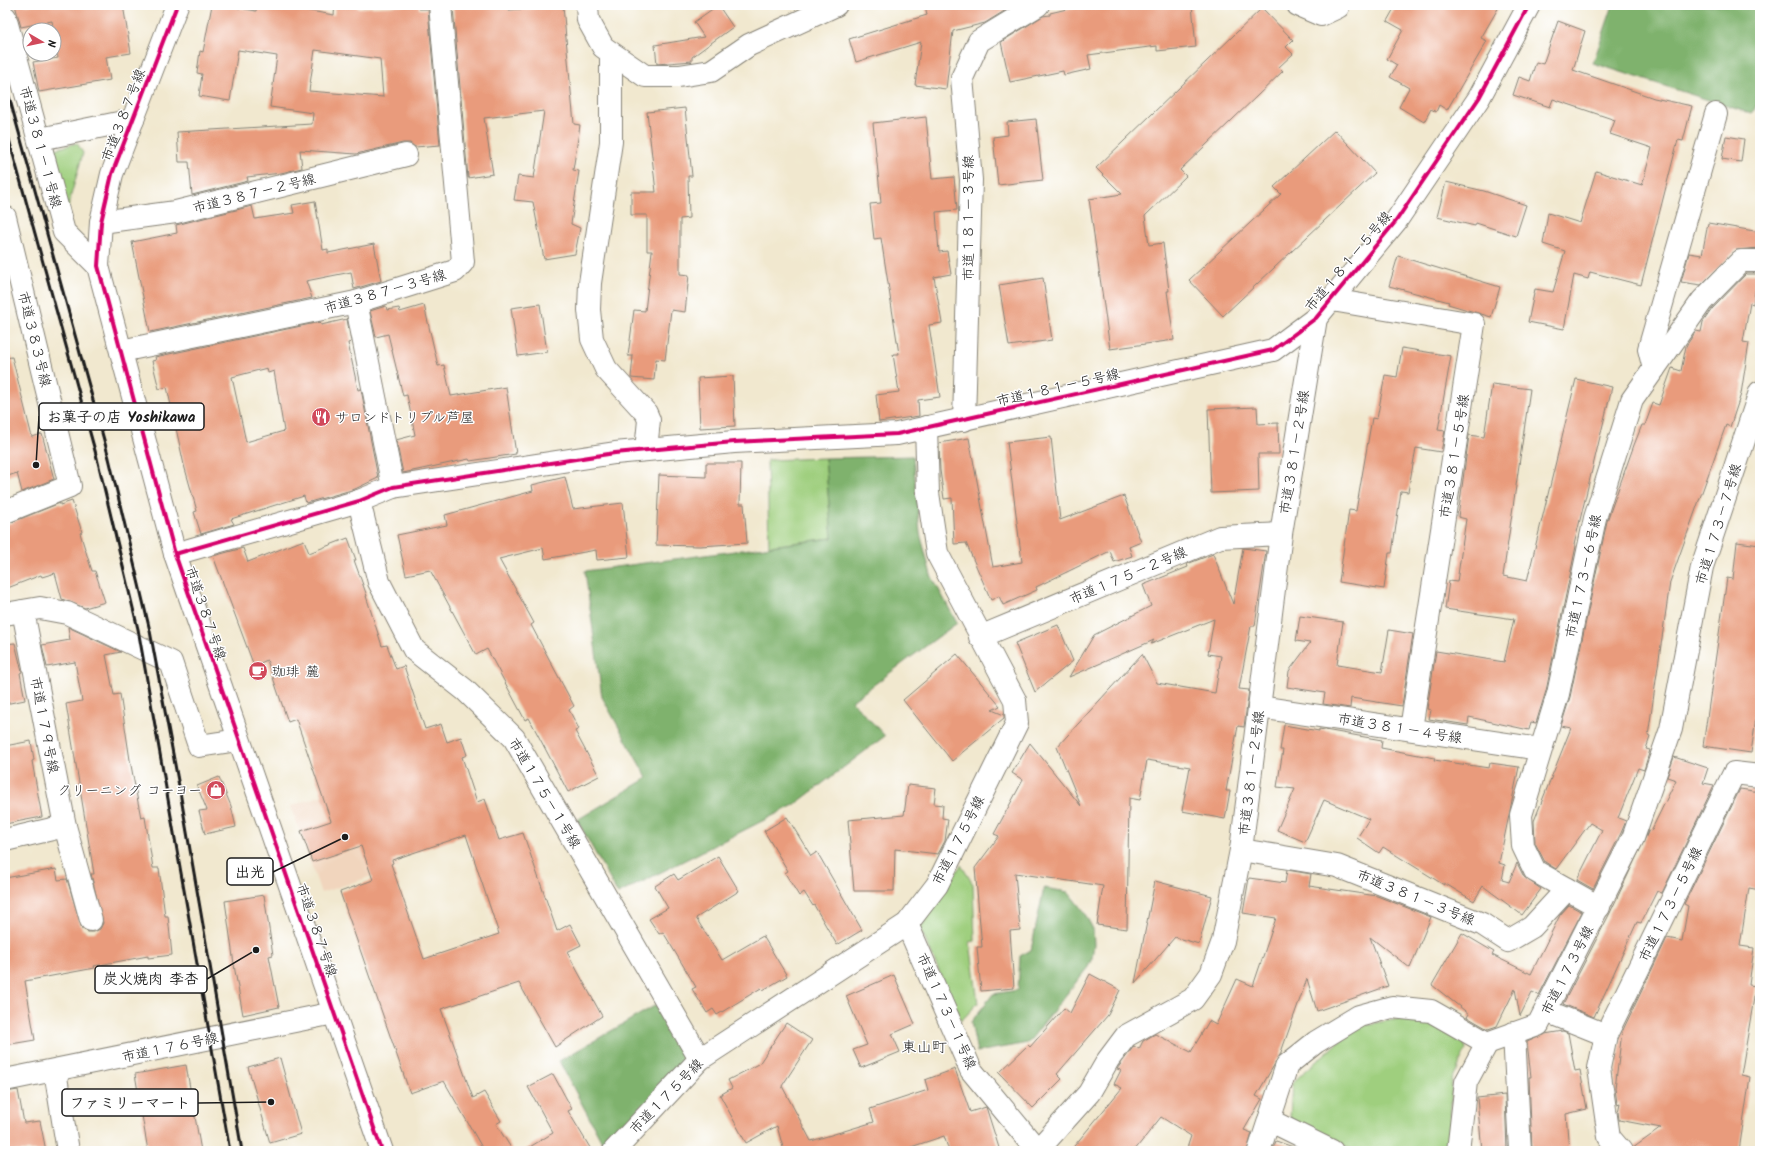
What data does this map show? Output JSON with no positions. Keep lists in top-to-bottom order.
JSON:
{
  "streets": {
    "street": [
      "市道３８７号線",
      "市道３８１－１号線",
      "市道３８７－２号線",
      "市道１８１－３号線",
      "市道１８１－５号線",
      "市道３８７－３号線",
      "市道３８３号線",
      "市道３８１－２号線",
      "市道３８１－５号線",
      "市道１７３－７号線",
      "市道１７５－２号線",
      "市道１７３－６号線",
      "市道１７９号線",
      "市道３８１－４号線",
      "市道１７５－１号線",
      "市道１７５号線",
      "市道３８１－３号線",
      "市道１７３－５号線",
      "市道１７３号線",
      "市道１７３－１号線",
      "市道１７６号線"
    ]
  },
  "crossings": [
    ["市道３８７号線", "市道３８１－１号線"],
    ["市道３８７号線", "市道３８７－２号線"],
    ["市道３８７号線", "市道１８１－５号線"],
    ["市道３８７号線", "市道３８７－３号線"],
    ["市道３８７号線", "市道１７６号線"],
    ["市道１８１－３号線", "市道１８１－５号線"],
    ["市道１８１－５号線", "市道３８１－２号線"],
    ["市道１８１－５号線", "市道３８１－５号線"],
    ["市道１８１－５号線", "市道１７５－１号線"],
    ["市道１８１－５号線", "市道１７５号線"],
    ["市道３８１－２号線", "市道１７５－２号線"],
    ["市道３８１－２号線", "市道３８１－４号線"],
    ["市道３８１－２号線", "市道３８１－３号線"],
    ["市道３８１－２号線", "市道１７３－１号線"],
    ["市道３８１－５号線", "市道３８１－４号線"],
    ["市道１７３－７号線", "市道１７３号線"],
    ["市道１７５－２号線", "市道１７５号線"],
    ["市道１７３－６号線", "市道３８１－４号線"],
    ["市道１７３－６号線", "市道３８１－３号線"],
    ["市道１７３－６号線", "市道１７３号線"],
    ["市道１７５－１号線", "市道１７５号線"],
    ["市道１７５号線", "市道１７３－１号線"]
  ],
  "districts": ["東山町"],
  "places": {
    "restaurant": ["サロンドトリプル芦屋"],
    "other": [
      "お菓子の店 Yoshikawa",
      "出光",
      "炭火焼肉 李杏",
      "ファミリーマート"
    ],
    "cafe": ["珈琲 麓"],
    "shop": ["クリーニング コーヨー"]
  },
  "north": "right"
}
